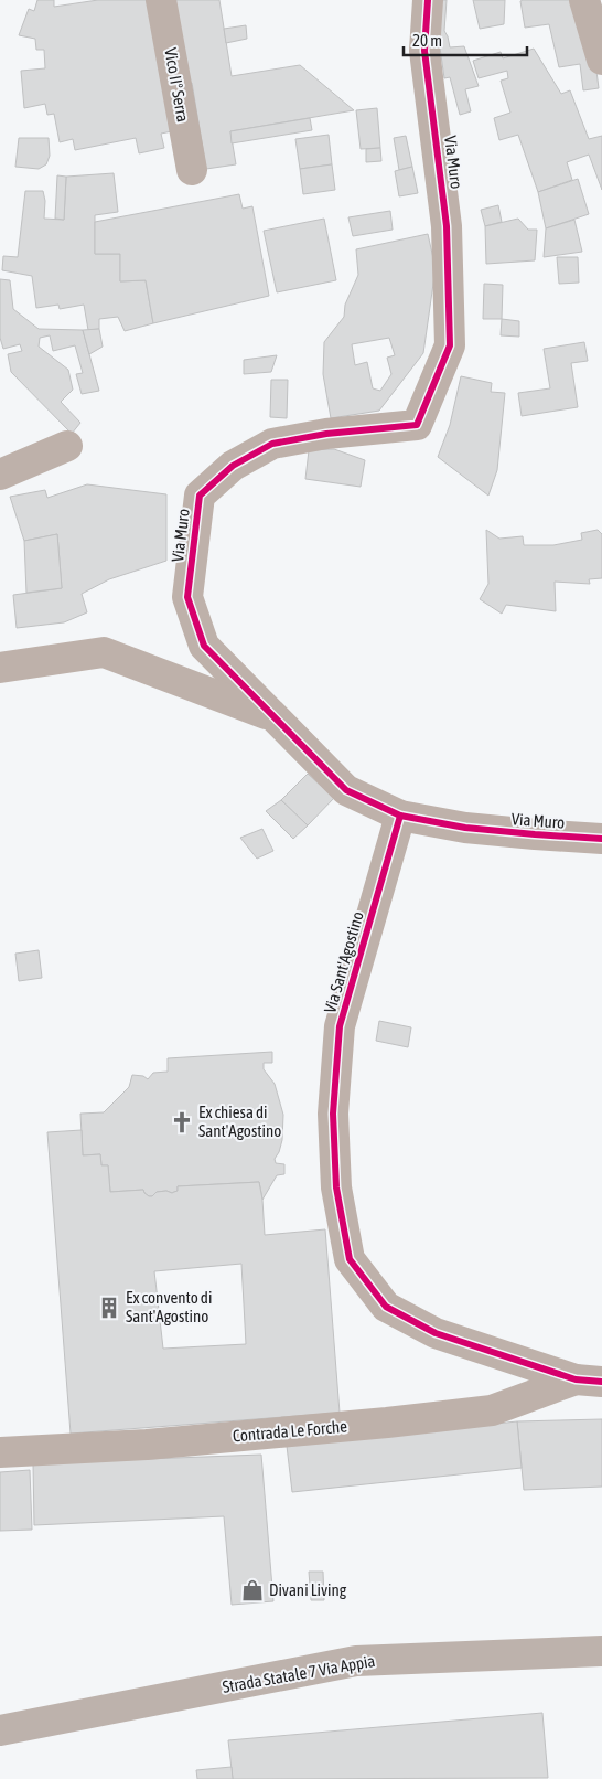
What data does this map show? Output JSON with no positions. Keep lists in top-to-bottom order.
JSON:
{
  "streets": {
    "main road": ["Strada Statale 7 Via Appia"],
    "street": [
      "Vico II° Serra",
      "Via Muro",
      "Via Sant'Agostino",
      "Contrada Le Forche"
    ]
  },
  "crossings": [
    ["Via Muro", "Via Sant'Agostino"],
    ["Via Sant'Agostino", "Contrada Le Forche"]
  ],
  "places": {
    "church": ["Ex chiesa di Sant'Agostino"],
    "building": ["Ex convento di Sant'Agostino"],
    "shop": ["Divani Living"]
  },
  "scale_bar": "20 m"
}
